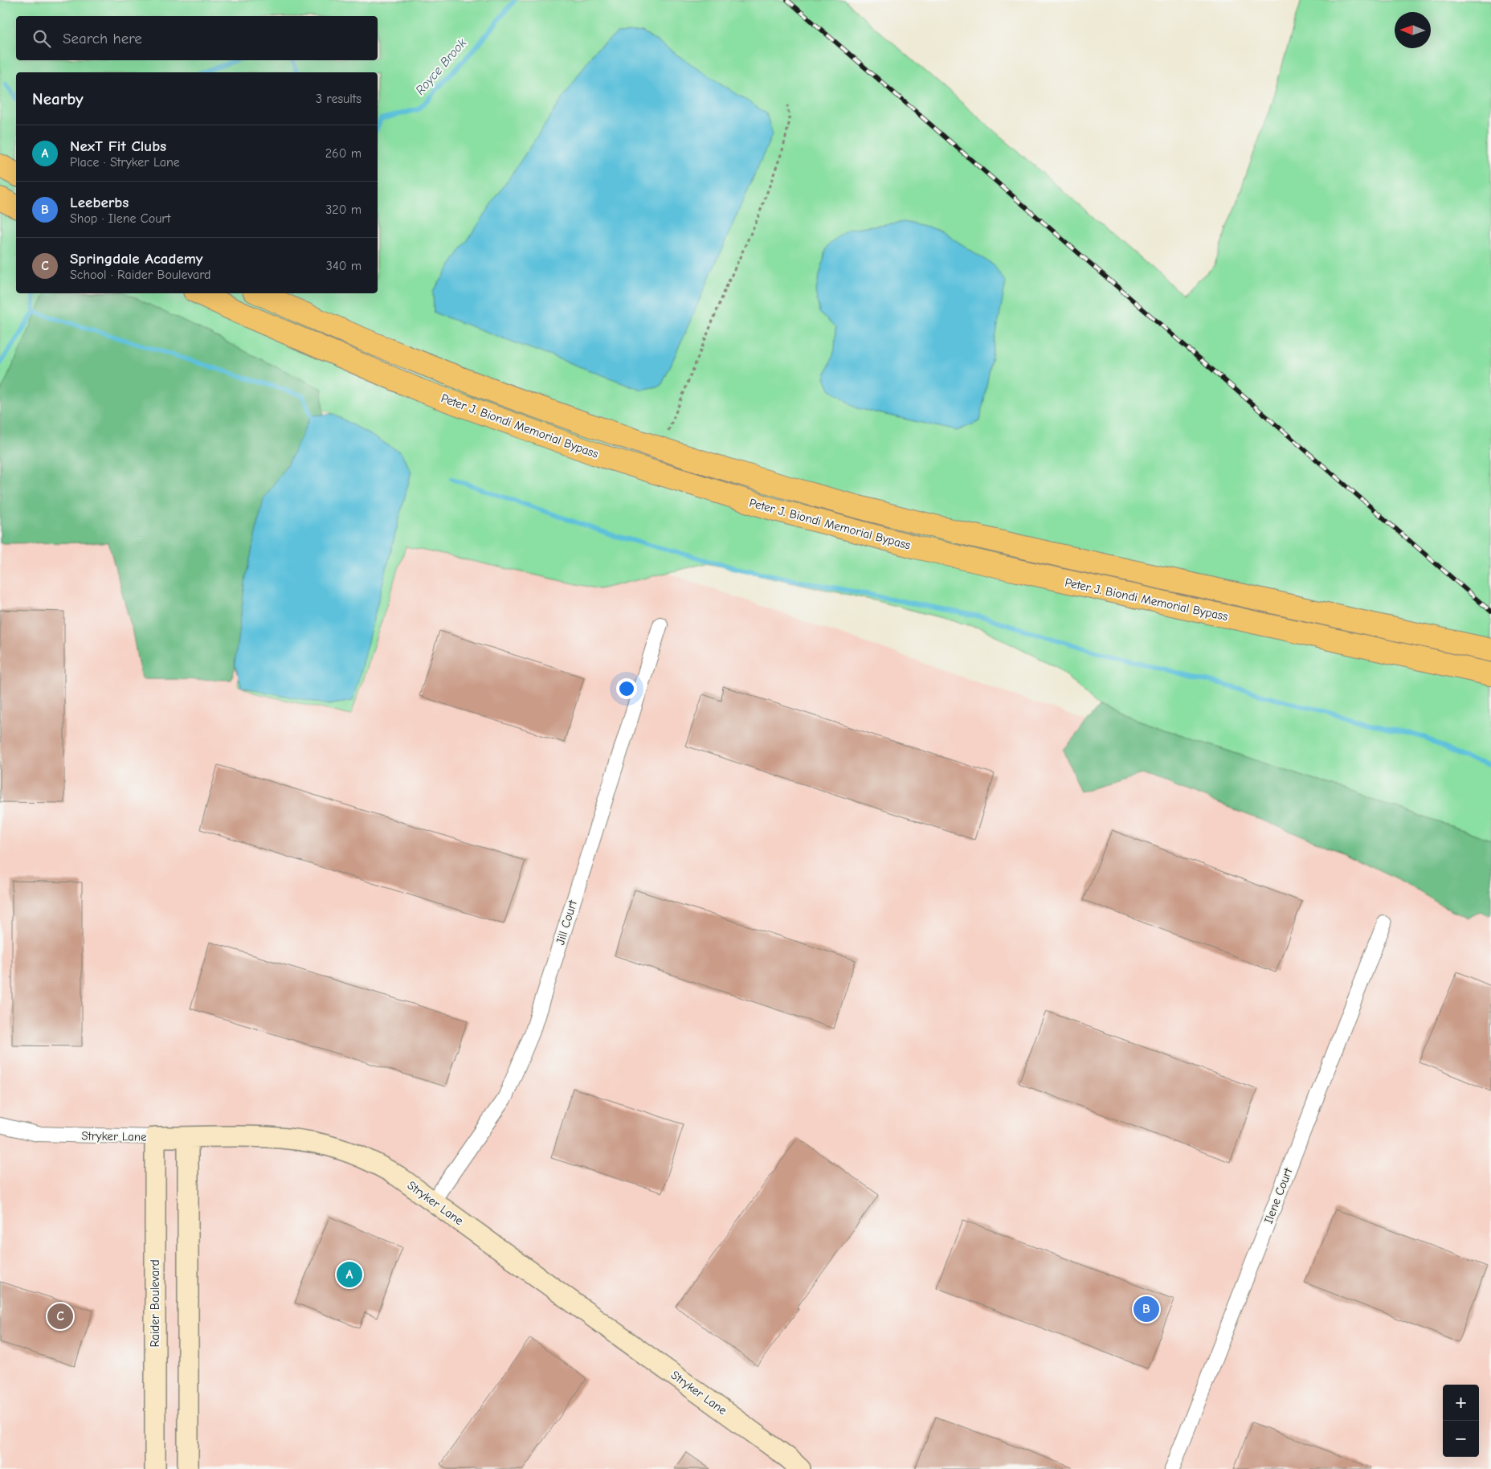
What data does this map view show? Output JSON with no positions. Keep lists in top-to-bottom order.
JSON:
{
  "streets": {
    "highway": ["Peter J. Biondi Memorial Bypass"],
    "street": [
      "Jill Court",
      "Stryker Lane",
      "Ilene Court",
      "Raider Boulevard"
    ]
  },
  "crossings": [
    ["Jill Court", "Stryker Lane"],
    ["Stryker Lane", "Raider Boulevard"]
  ],
  "water": ["Royce Brook"],
  "north": "left",
  "page": {
    "search": "Search here",
    "heading": ["Nearby", "3 results"],
    "list": [
      {
        "mark": "A",
        "name": "NexT Fit Clubs",
        "note": "Place · Stryker Lane",
        "value": "260 m"
      },
      {
        "mark": "B",
        "name": "Leeberbs",
        "note": "Shop · Ilene Court",
        "value": "320 m"
      },
      {
        "mark": "C",
        "name": "Springdale Academy",
        "note": "School · Raider Boulevard",
        "value": "340 m"
      }
    ],
    "pins": ["A", "B", "C"],
    "map_buttons": ["+", "−"]
  }
}
